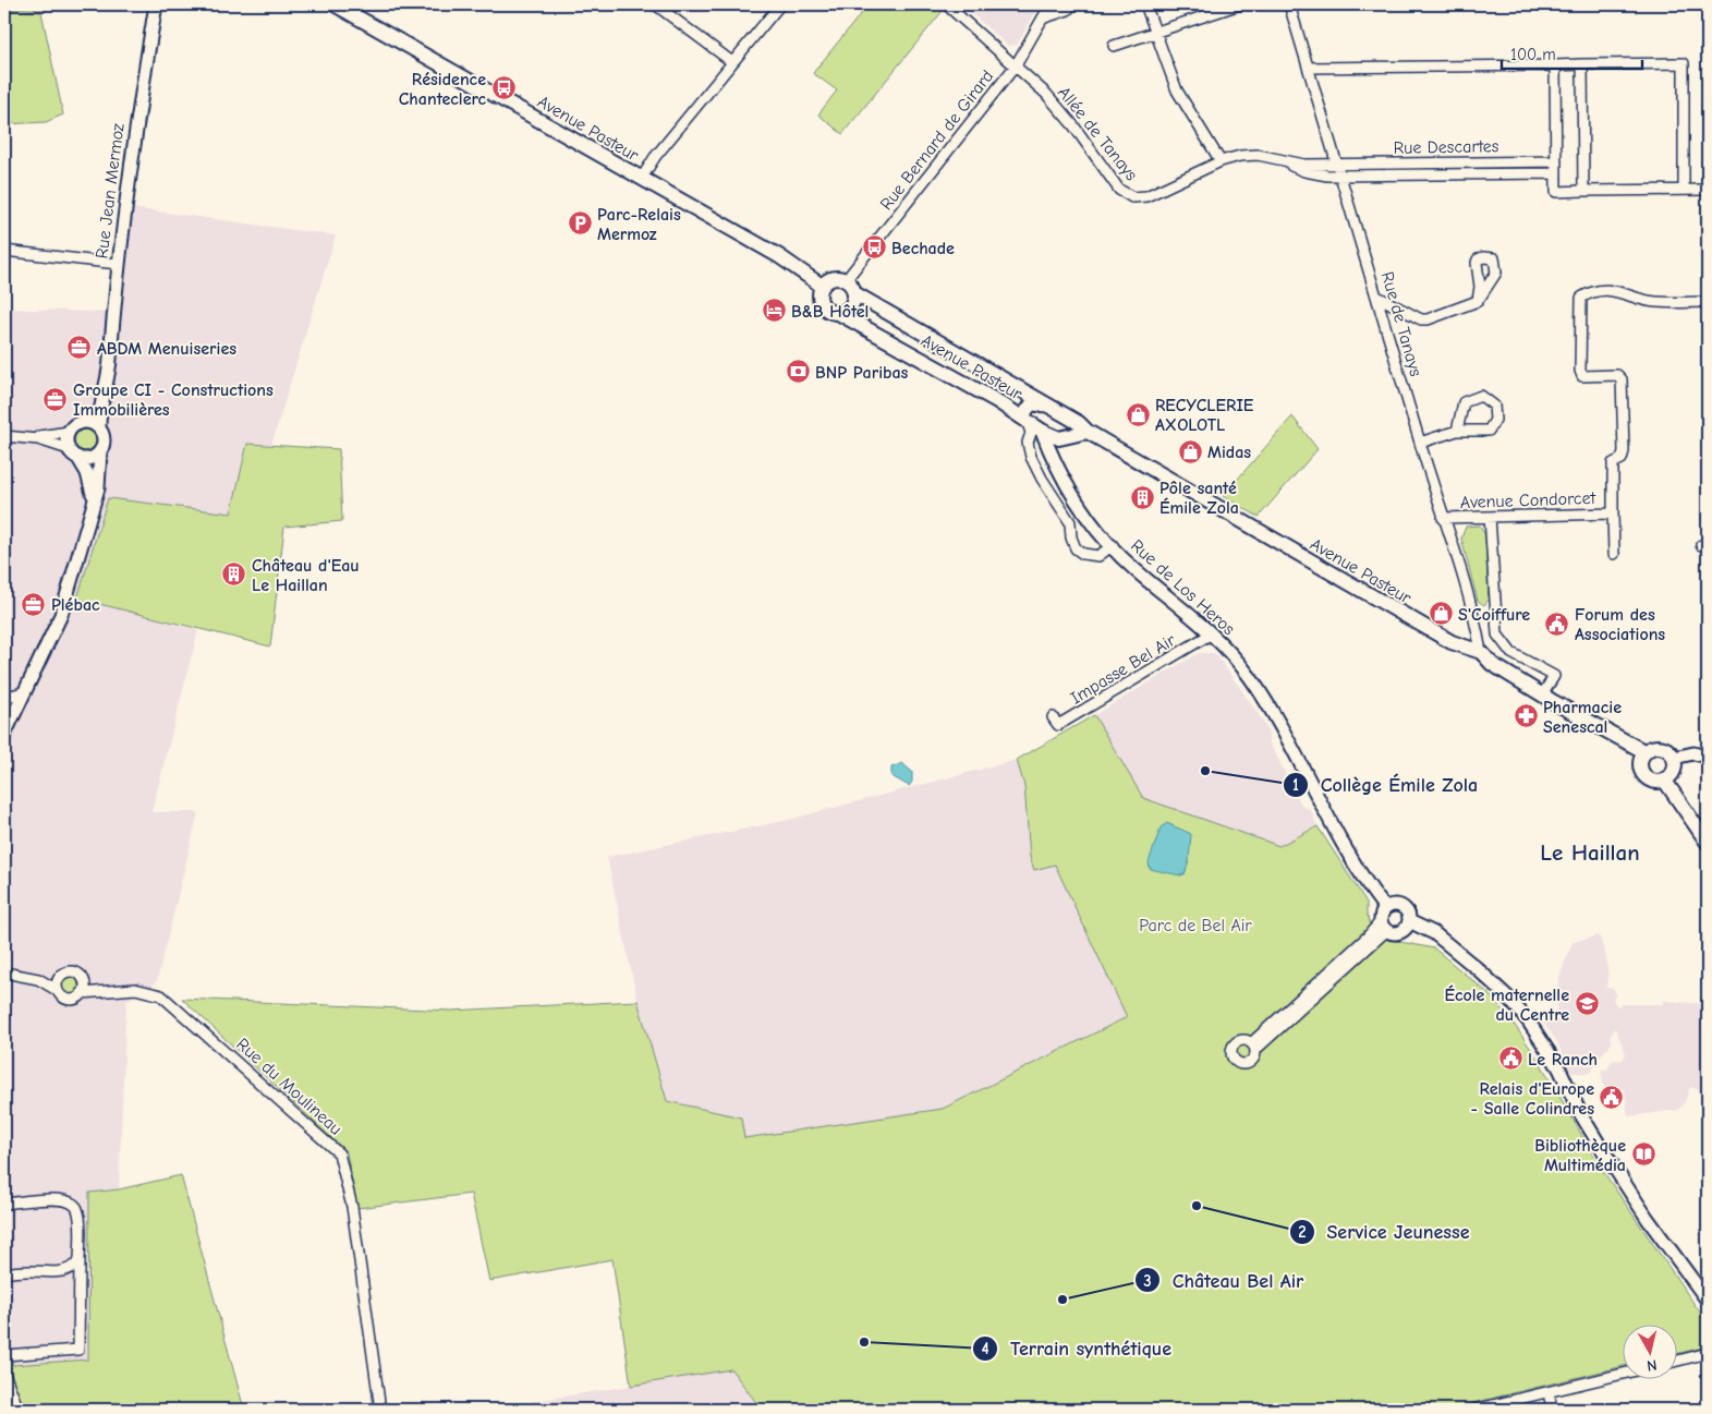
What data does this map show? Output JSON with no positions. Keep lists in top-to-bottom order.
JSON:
{
  "streets": {
    "main road": ["Avenue Pasteur"],
    "street": [
      "Allée de Tanays",
      "Rue Bernard de Girard",
      "Rue Descartes",
      "Rue Jean Mermoz",
      "Rue de Tanays",
      "Avenue Condorcet",
      "Rue de Los Heros",
      "Impasse Bel Air",
      "Rue du Moulineau"
    ]
  },
  "crossings": [
    ["Avenue Pasteur", "Rue Bernard de Girard"],
    ["Avenue Pasteur", "Rue de Tanays"],
    ["Avenue Pasteur", "Rue de Los Heros"],
    ["Allée de Tanays", "Rue Bernard de Girard"],
    ["Rue Descartes", "Rue de Tanays"],
    ["Rue de Tanays", "Avenue Condorcet"],
    ["Rue de Los Heros", "Impasse Bel Air"]
  ],
  "districts": ["Le Haillan"],
  "parks": ["Parc de Bel Air"],
  "places": {
    "bus stop": ["Résidence Chanteclerc", "Bechade"],
    "parking": ["Parc-Relais Mermoz"],
    "hotel": ["B&B Hôtel"],
    "office": ["ABDM Menuiseries", "Groupe CI - Constructions Immobilières", "Plébac"],
    "bank": ["BNP Paribas"],
    "shop": ["RECYCLERIE AXOLOTL", "Midas", "S'Coiffure"],
    "building": ["Pôle santé Émile Zola", "Château d'Eau Le Haillan"],
    "public building": ["Forum des Associations", "Le Ranch", "Relais d'Europe - Salle Colindres"],
    "pharmacy": ["Pharmacie Senescal"],
    "other": [
      "Collège Émile Zola",
      "Service Jeunesse",
      "Château Bel Air",
      "Terrain synthétique"
    ],
    "school or university": ["École maternelle du Centre"],
    "library": ["Bibliothèque Multimédia"]
  },
  "scale_bar": "100 m",
  "north": "bottom"
}
